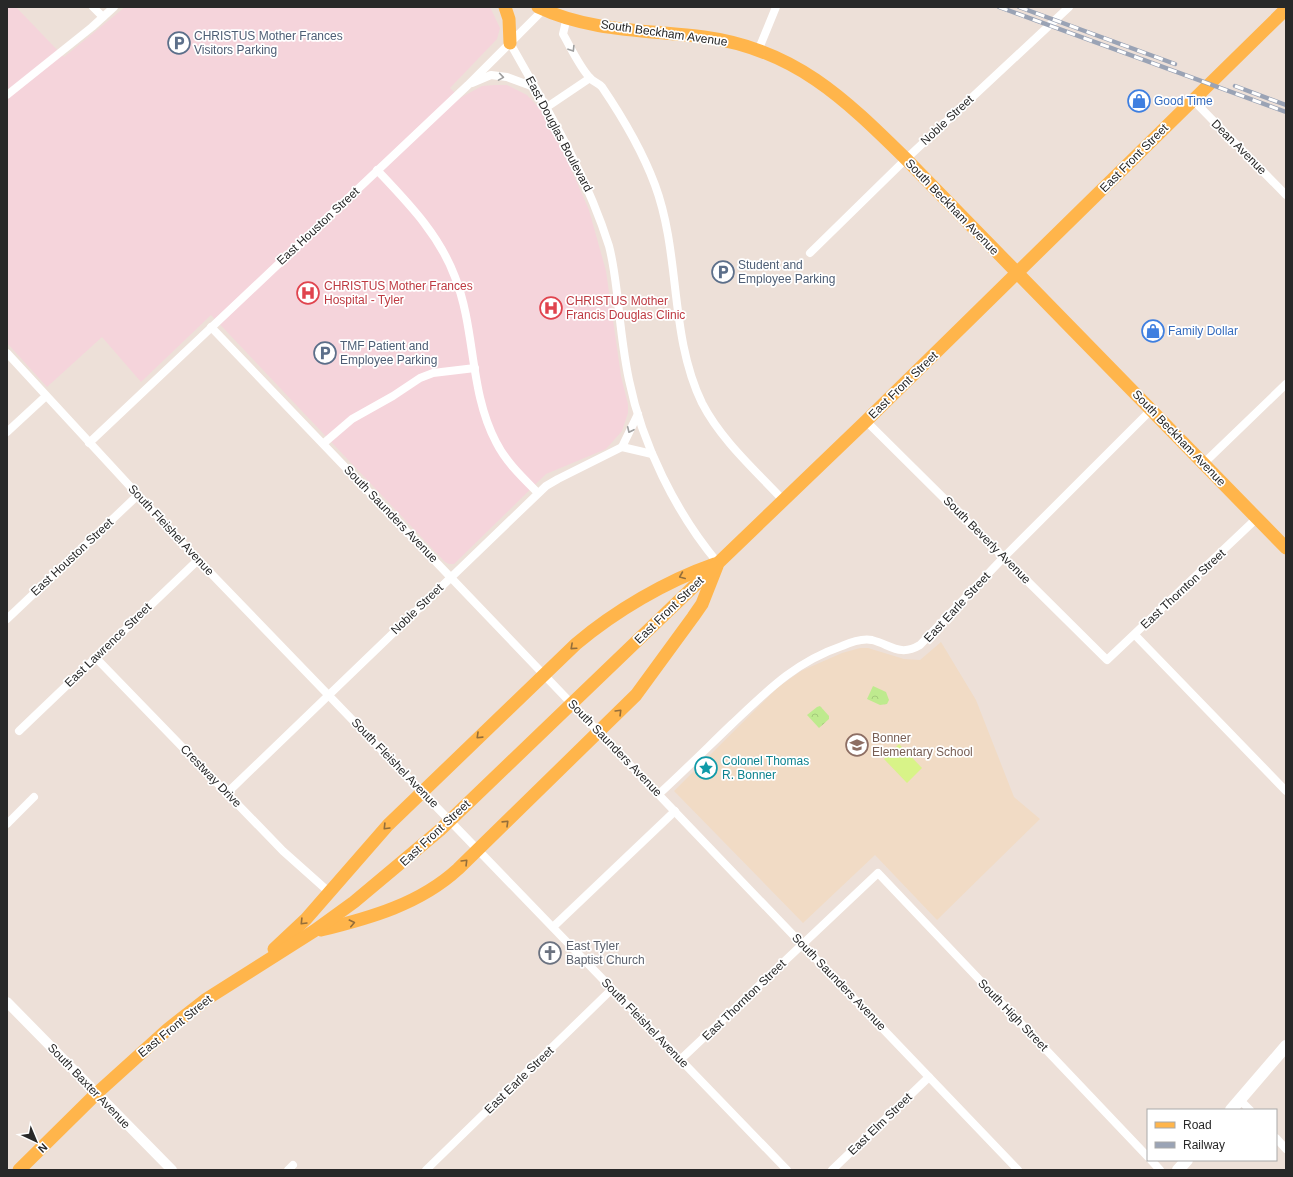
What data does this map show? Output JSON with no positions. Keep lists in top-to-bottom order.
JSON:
{
  "streets": {
    "main road": ["South Beckham Avenue", "East Front Street"],
    "street": [
      "Noble Street",
      "East Douglas Boulevard",
      "Dean Avenue",
      "East Houston Street",
      "South Saunders Avenue",
      "South Fleishel Avenue",
      "South Beverly Avenue",
      "East Thornton Street",
      "East Earle Street",
      "East Lawrence Street",
      "Crestway Drive",
      "South High Street",
      "South Baxter Avenue",
      "East Elm Street"
    ]
  },
  "crossings": [
    ["South Beckham Avenue", "Noble Street"],
    ["South Beckham Avenue", "East Front Street"],
    ["South Beckham Avenue", "East Houston Street"],
    ["South Beckham Avenue", "East Thornton Street"],
    ["South Beckham Avenue", "East Earle Street"],
    ["Noble Street", "South Saunders Avenue"],
    ["Noble Street", "South Fleishel Avenue"],
    ["Noble Street", "Crestway Drive"],
    ["East Douglas Boulevard", "East Front Street"],
    ["East Douglas Boulevard", "East Houston Street"],
    ["Dean Avenue", "East Front Street"],
    ["East Front Street", "South Beverly Avenue"],
    ["East Front Street", "South Baxter Avenue"],
    ["East Houston Street", "South Saunders Avenue"],
    ["East Houston Street", "South Fleishel Avenue"],
    ["South Saunders Avenue", "East Thornton Street"],
    ["South Saunders Avenue", "East Earle Street"],
    ["South Saunders Avenue", "East Elm Street"],
    ["South Fleishel Avenue", "East Thornton Street"],
    ["South Fleishel Avenue", "East Earle Street"],
    ["South Fleishel Avenue", "East Lawrence Street"],
    ["South Beverly Avenue", "East Thornton Street"],
    ["South Beverly Avenue", "East Earle Street"],
    ["East Thornton Street", "South High Street"],
    ["East Lawrence Street", "Crestway Drive"]
  ],
  "places": {
    "parking": ["CHRISTUS Mother Frances Visitors Parking", "Student and Employee Parking", "TMF Patient and Employee Parking"],
    "shop": ["Good Time", "Family Dollar"],
    "hospital": ["CHRISTUS Mother Frances Hospital - Tyler", "CHRISTUS Mother Francis Douglas Clinic"],
    "school or university": ["Bonner Elementary School"],
    "place": ["Colonel Thomas R. Bonner"],
    "church": ["East Tyler Baptist Church"]
  },
  "legend": ["Road", "Railway"],
  "north": "bottom right"
}
